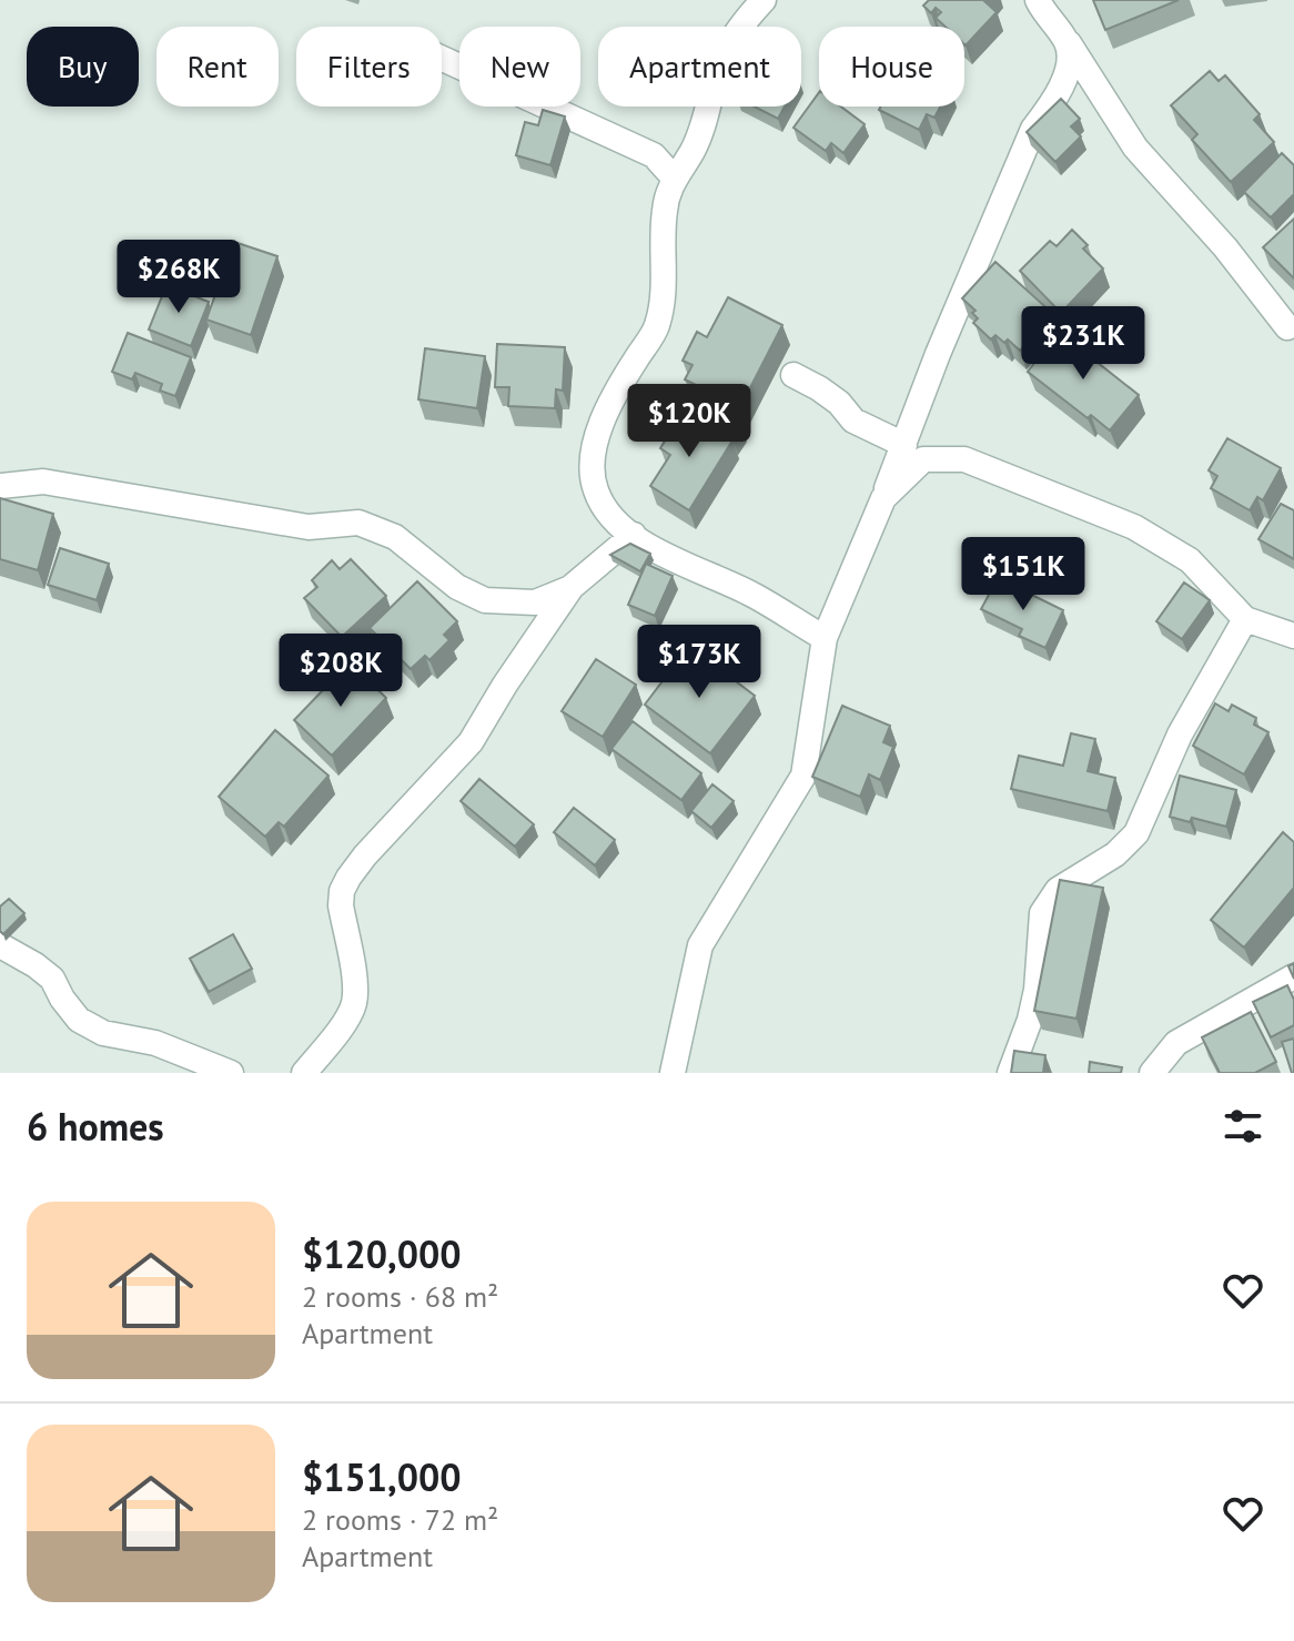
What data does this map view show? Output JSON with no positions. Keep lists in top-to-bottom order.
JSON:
{
  "page": {
    "chip": [
      "Buy",
      "Rent",
      "Filters",
      "New",
      "Apartment",
      "House"
    ],
    "price": [
      "$268K",
      "$231K",
      "$120K",
      "$151K",
      "$173K",
      "$208K"
    ],
    "heading": "6 homes",
    "list": [
      {
        "name": "$120,000",
        "note": "2 rooms · 68 m² · Apartment"
      },
      {
        "name": "$151,000",
        "note": "2 rooms · 72 m² · Apartment"
      }
    ]
  }
}
